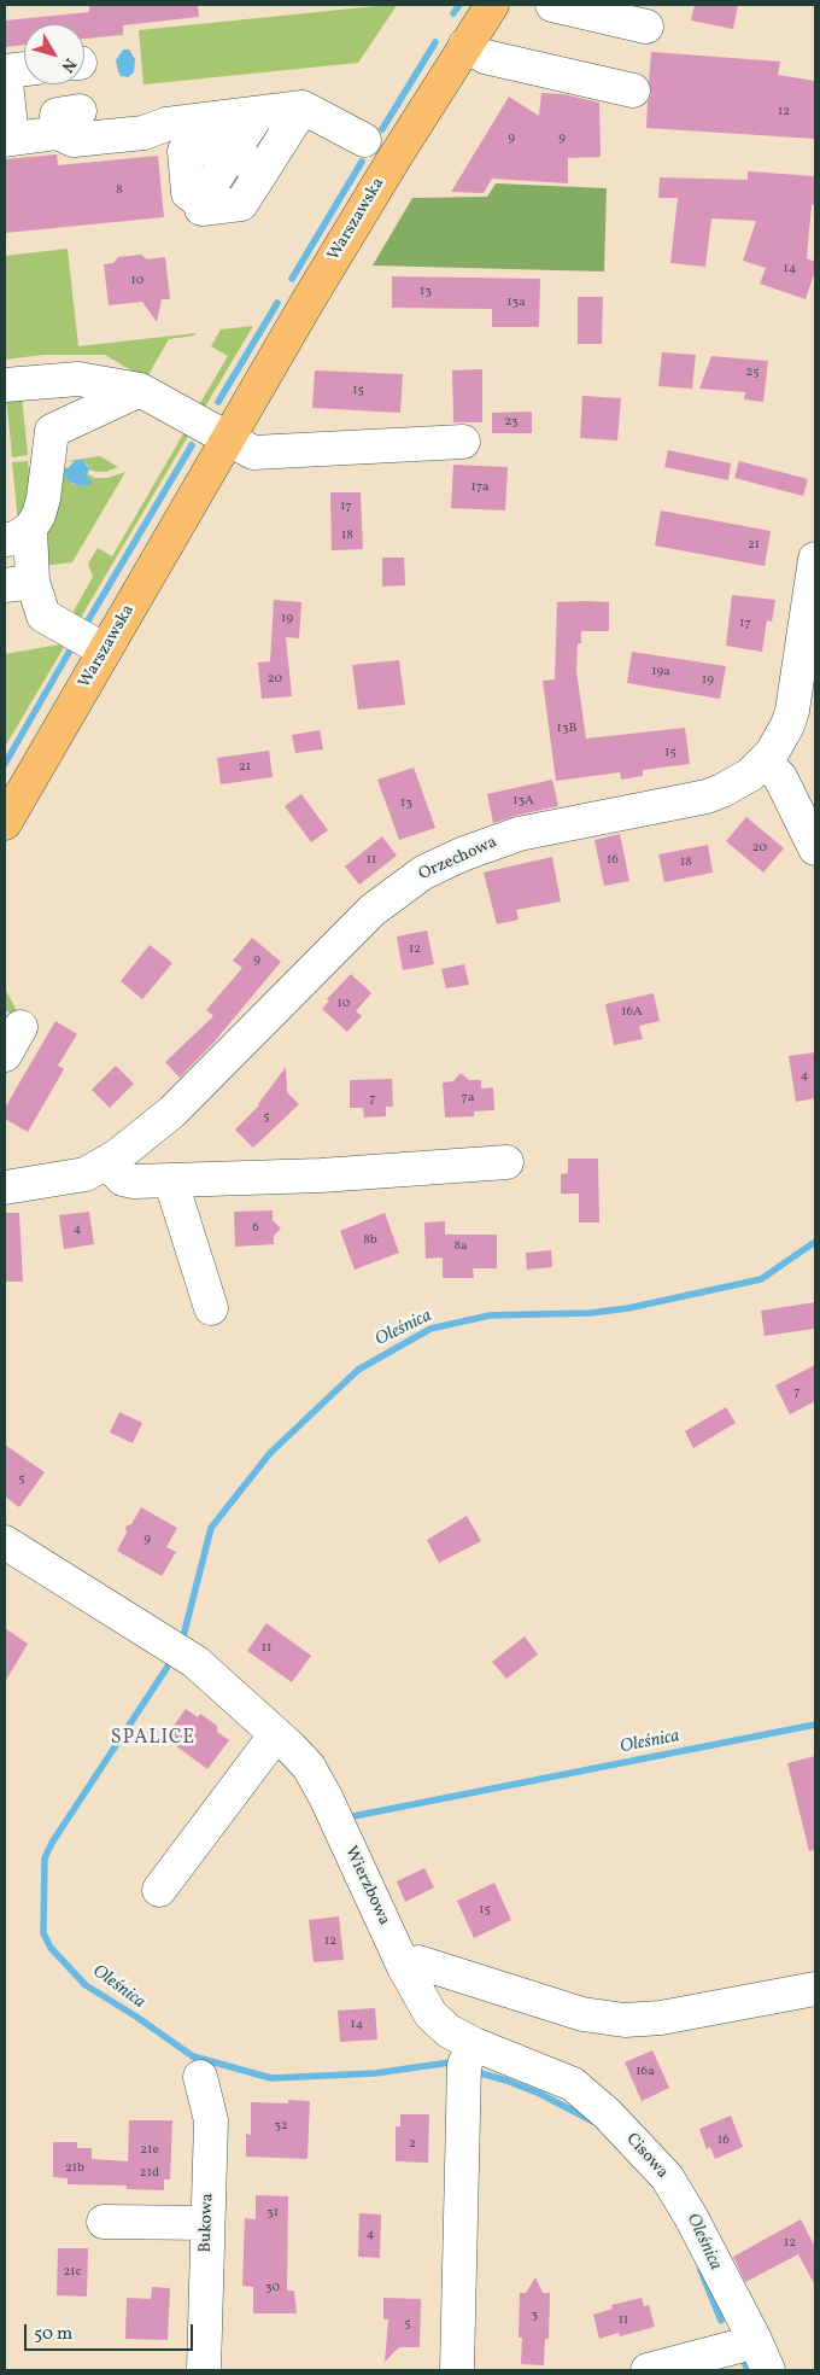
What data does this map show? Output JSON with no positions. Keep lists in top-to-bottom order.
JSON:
{
  "streets": {
    "main road": ["Warszawska"],
    "street": [
      "Orzechowa",
      "Wierzbowa",
      "Cisowa",
      "Bukowa"
    ]
  },
  "crossings": [
    ["Wierzbowa", "Cisowa"]
  ],
  "districts": ["SPALICE"],
  "water": ["Oleśnica"],
  "house_numbers": [
    "12",
    "9",
    "9",
    "8",
    "14",
    "10",
    "13",
    "13a",
    "25",
    "15",
    "23",
    "17a",
    "17",
    "18",
    "21",
    "19",
    "17",
    "19a",
    "20",
    "19",
    "13B",
    "15",
    "21",
    "13A",
    "13",
    "20",
    "11",
    "16",
    "18",
    "12",
    "9",
    "10",
    "16A",
    "4",
    "7a",
    "7",
    "5",
    "6",
    "4",
    "8b",
    "8a",
    "7",
    "5",
    "9",
    "11",
    "15",
    "12",
    "14",
    "16a",
    "32",
    "16",
    "2",
    "21e",
    "21b",
    "21d",
    "31",
    "4",
    "12",
    "21c",
    "30",
    "3",
    "11",
    "5"
  ],
  "scale_bar": "50 m",
  "north": "bottom right"
}
